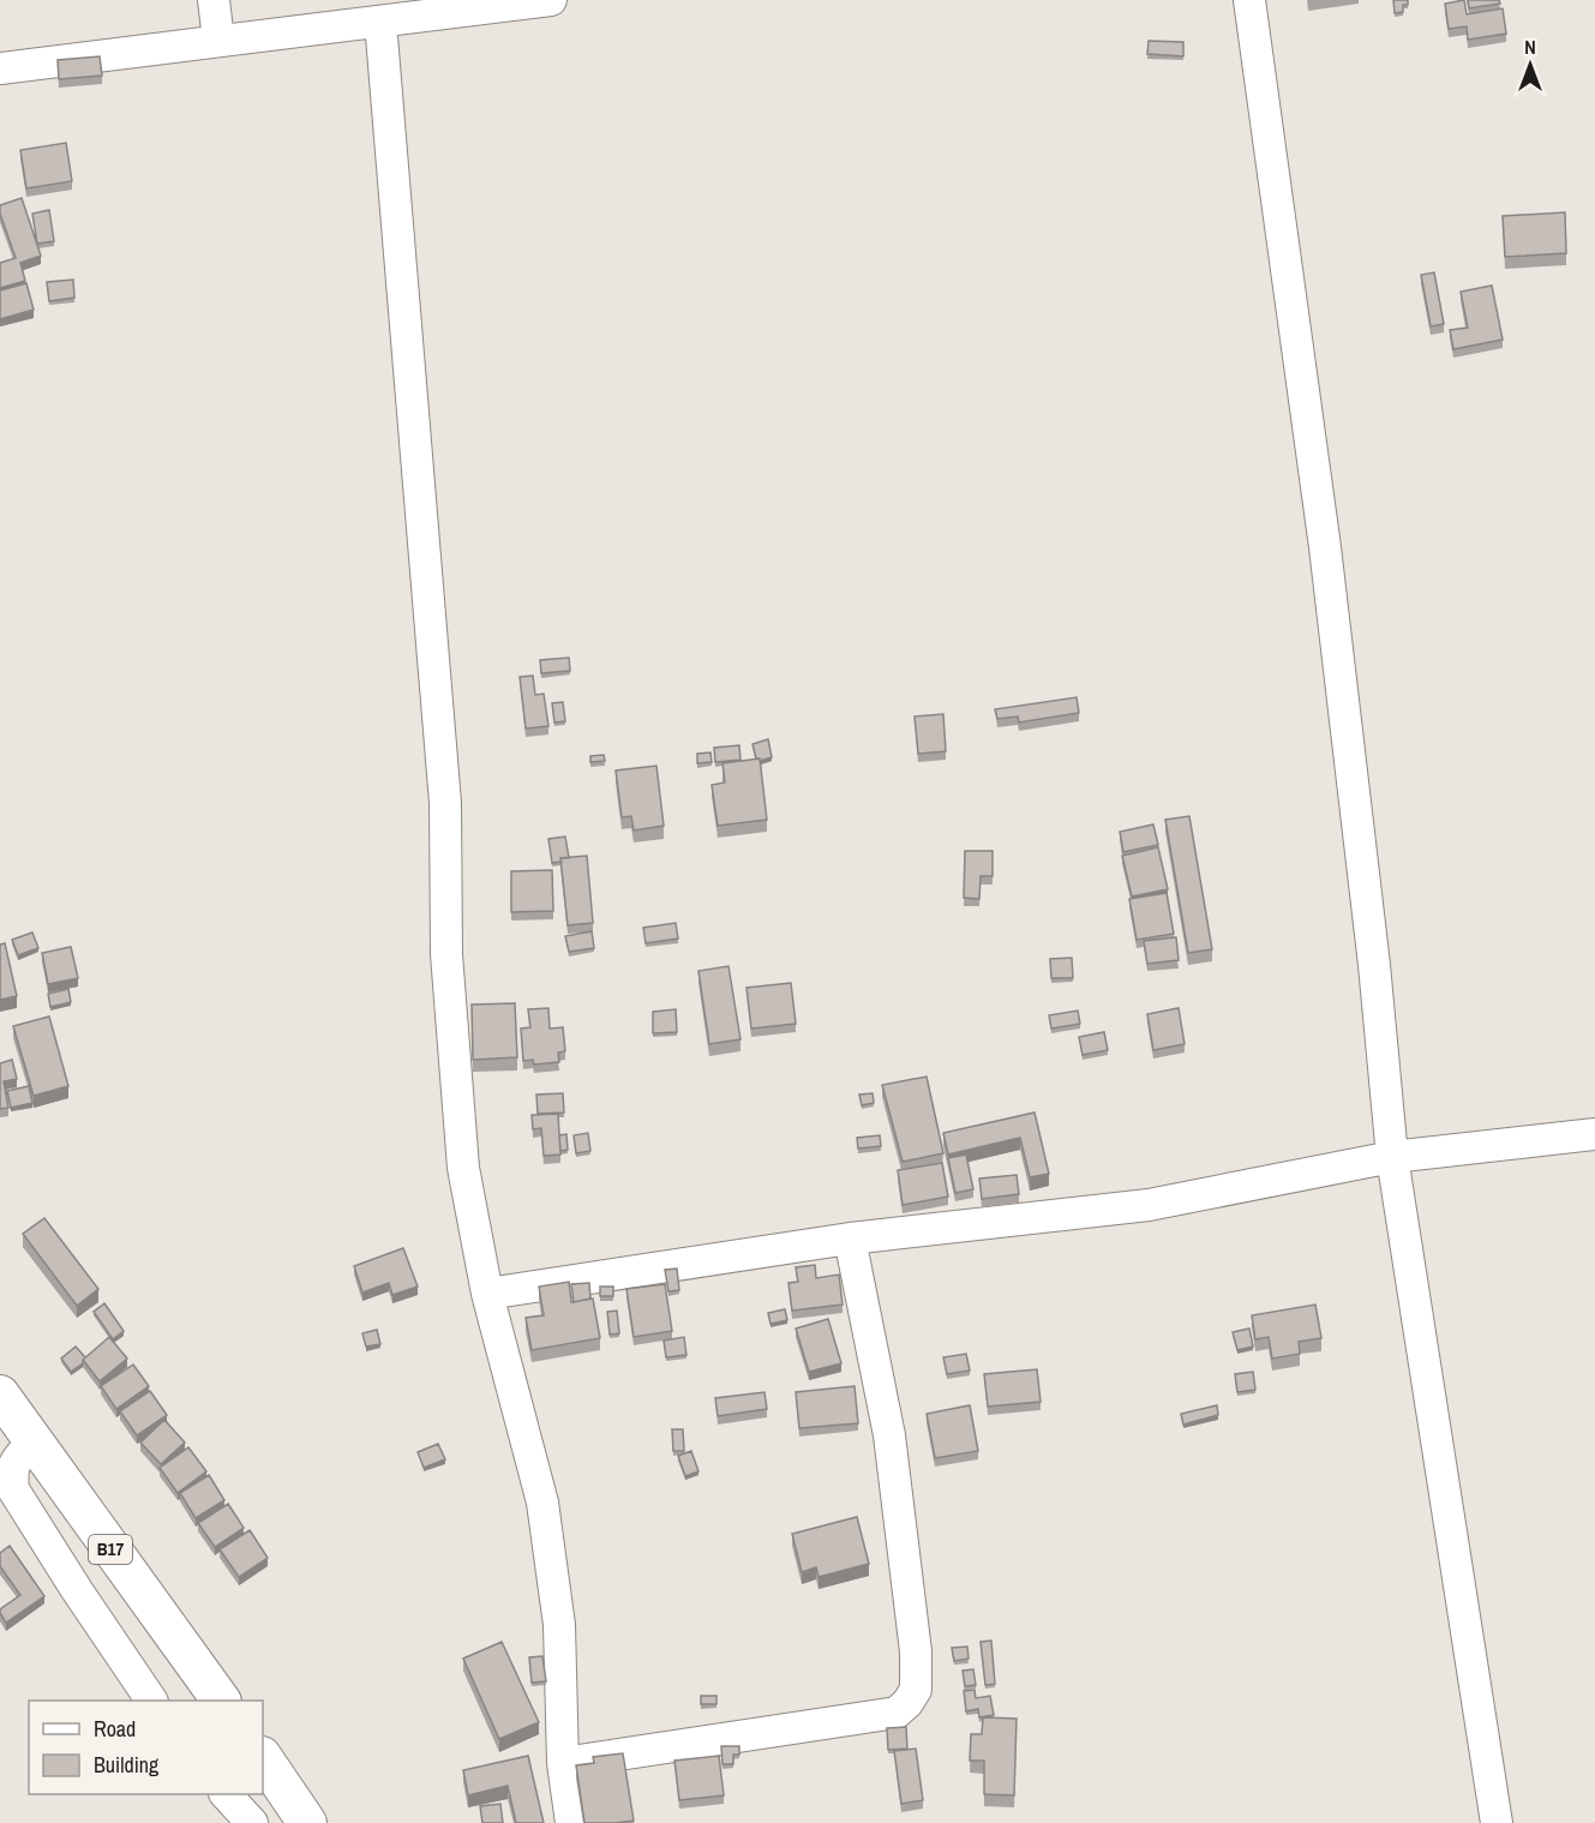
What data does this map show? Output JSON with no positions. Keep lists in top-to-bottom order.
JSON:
{
  "streets": {
    "main road": ["B17"]
  },
  "legend": ["Road", "Building"],
  "north": "top"
}
